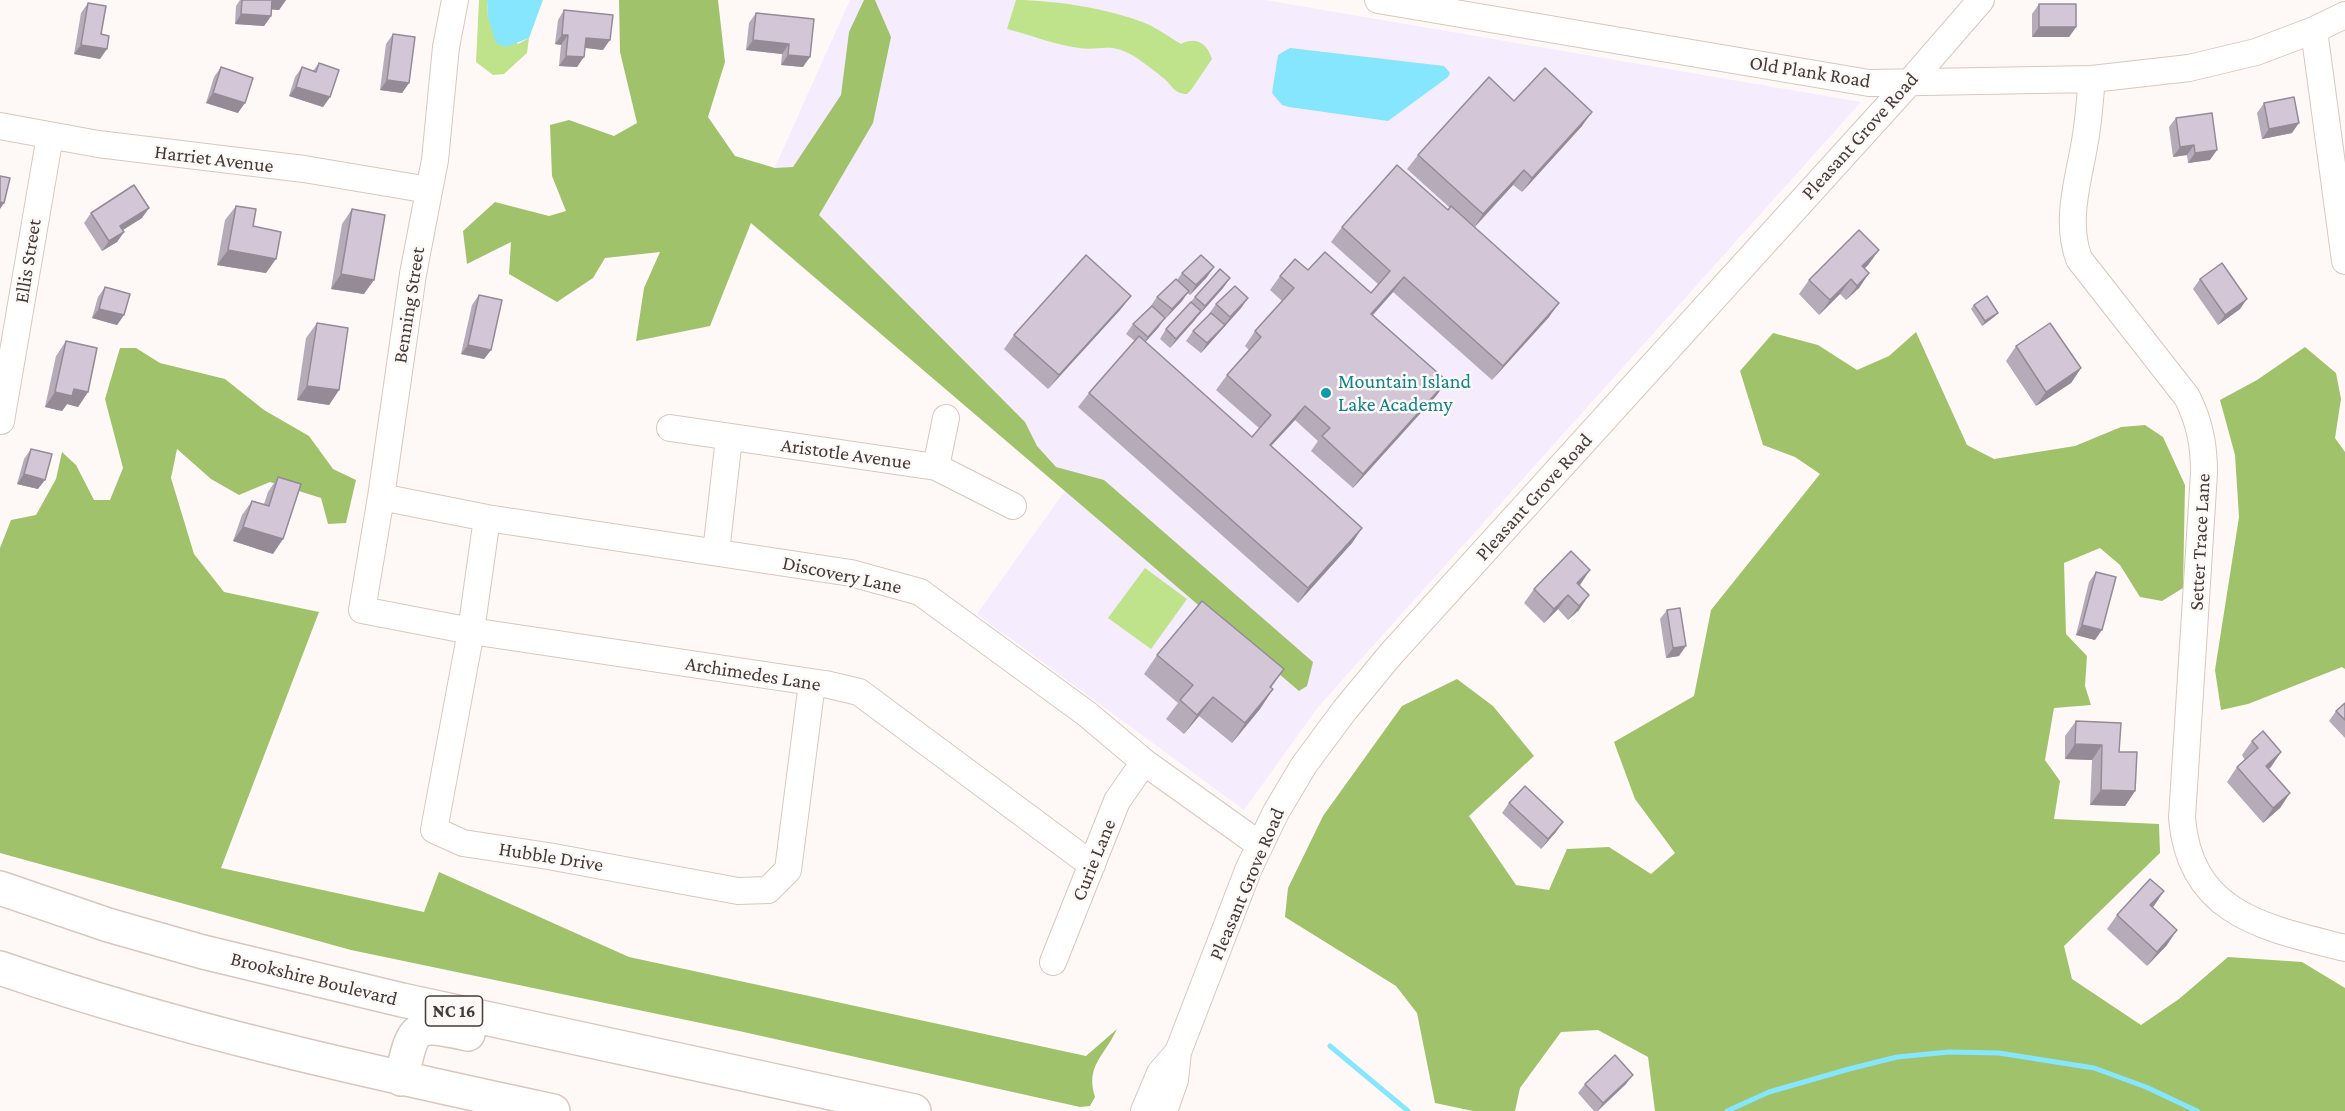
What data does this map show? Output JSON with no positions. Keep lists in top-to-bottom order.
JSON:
{
  "streets": {
    "highway": ["Brookshire Boulevard", "NC 16"],
    "street": [
      "Old Plank Road",
      "Pleasant Grove Road",
      "Harriet Avenue",
      "Ellis Street",
      "Benning Street",
      "Aristotle Avenue",
      "Setter Trace Lane",
      "Discovery Lane",
      "Archimedes Lane",
      "Hubble Drive",
      "Curie Lane"
    ]
  },
  "crossings": [
    ["Old Plank Road", "Pleasant Grove Road"],
    ["Old Plank Road", "Setter Trace Lane"],
    ["Pleasant Grove Road", "Discovery Lane"],
    ["Harriet Avenue", "Ellis Street"],
    ["Harriet Avenue", "Benning Street"],
    ["Benning Street", "Discovery Lane"],
    ["Benning Street", "Archimedes Lane"],
    ["Discovery Lane", "Hubble Drive"],
    ["Discovery Lane", "Curie Lane"],
    ["Archimedes Lane", "Hubble Drive"],
    ["Archimedes Lane", "Curie Lane"]
  ],
  "places": ["Mountain Island Lake Academy"]
}
